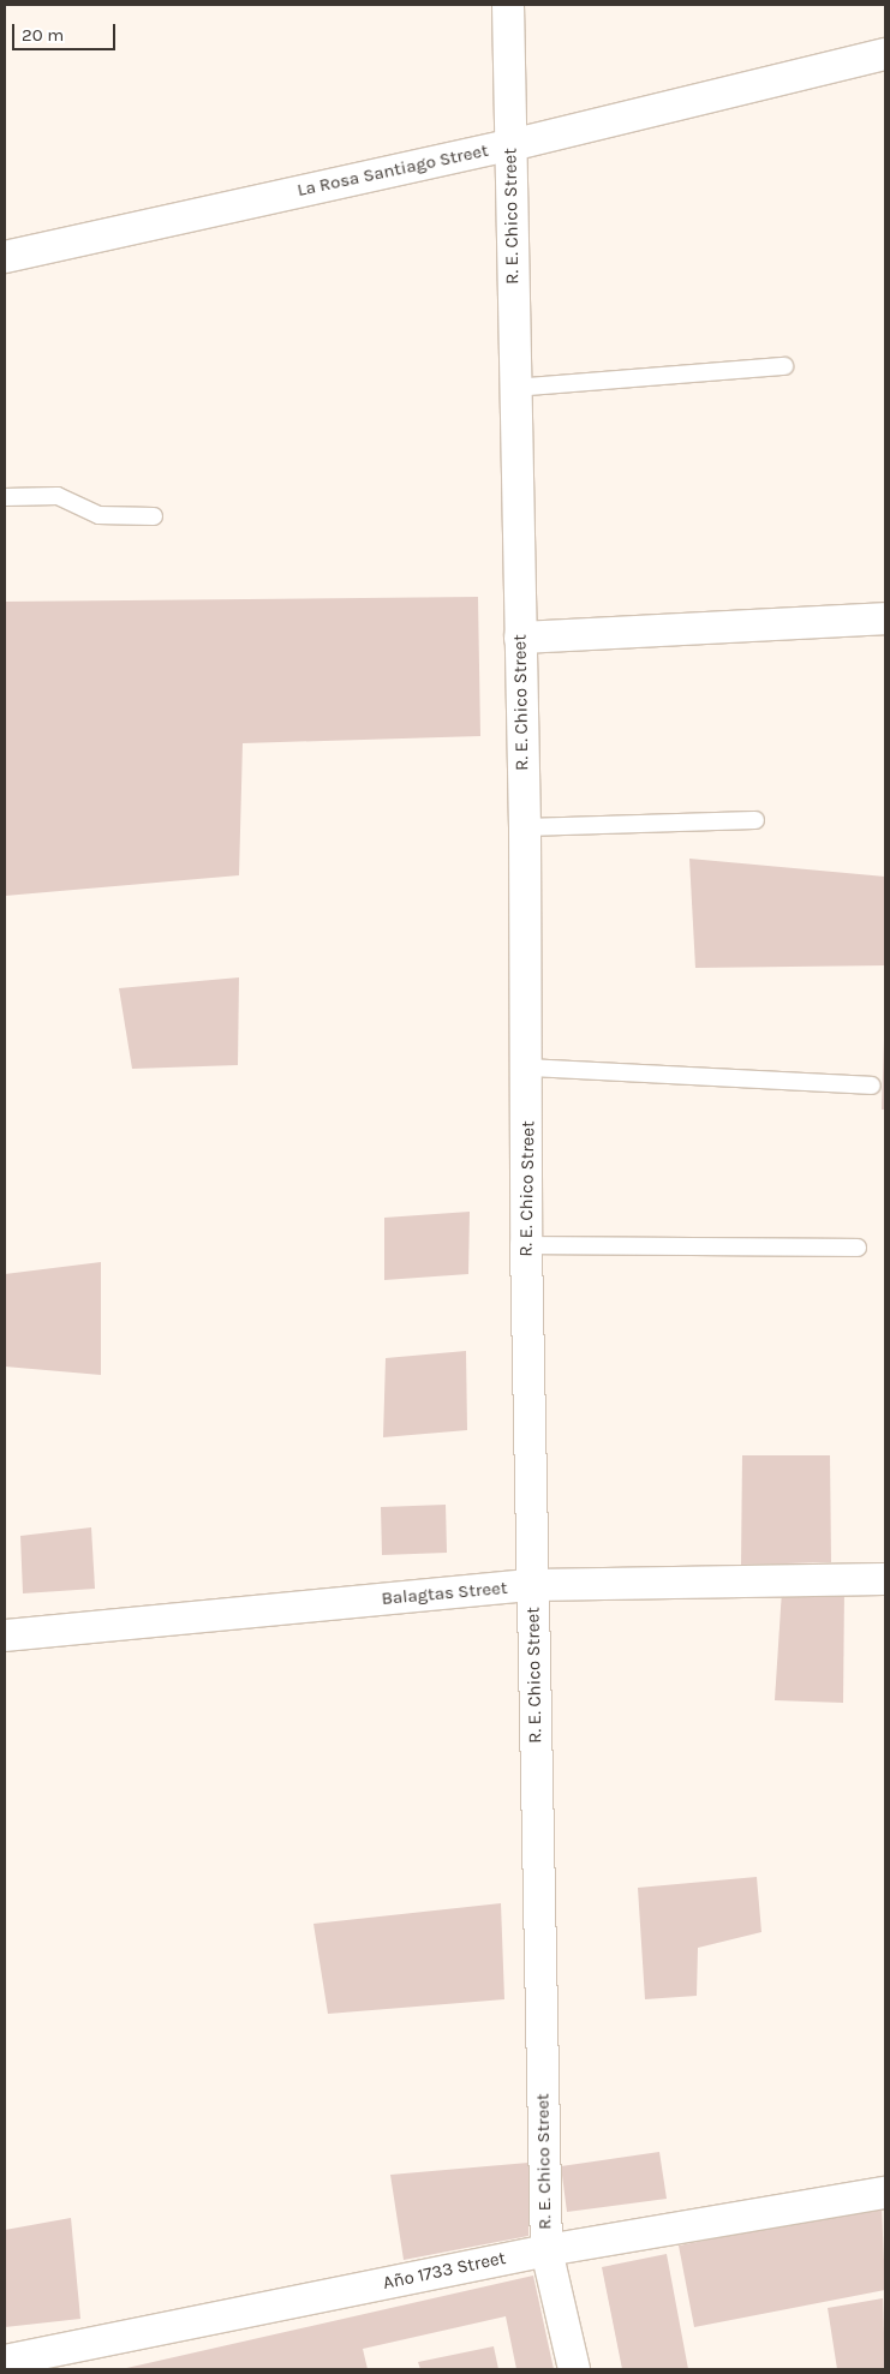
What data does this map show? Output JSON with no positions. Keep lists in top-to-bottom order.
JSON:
{
  "streets": {
    "street": [
      "La Rosa Santiago Street",
      "R. E. Chico Street",
      "Balagtas Street",
      "Año 1733 Street"
    ]
  },
  "crossings": [
    ["La Rosa Santiago Street", "R. E. Chico Street"],
    ["R. E. Chico Street", "Balagtas Street"],
    ["R. E. Chico Street", "Año 1733 Street"]
  ],
  "scale_bar": "20 m"
}
